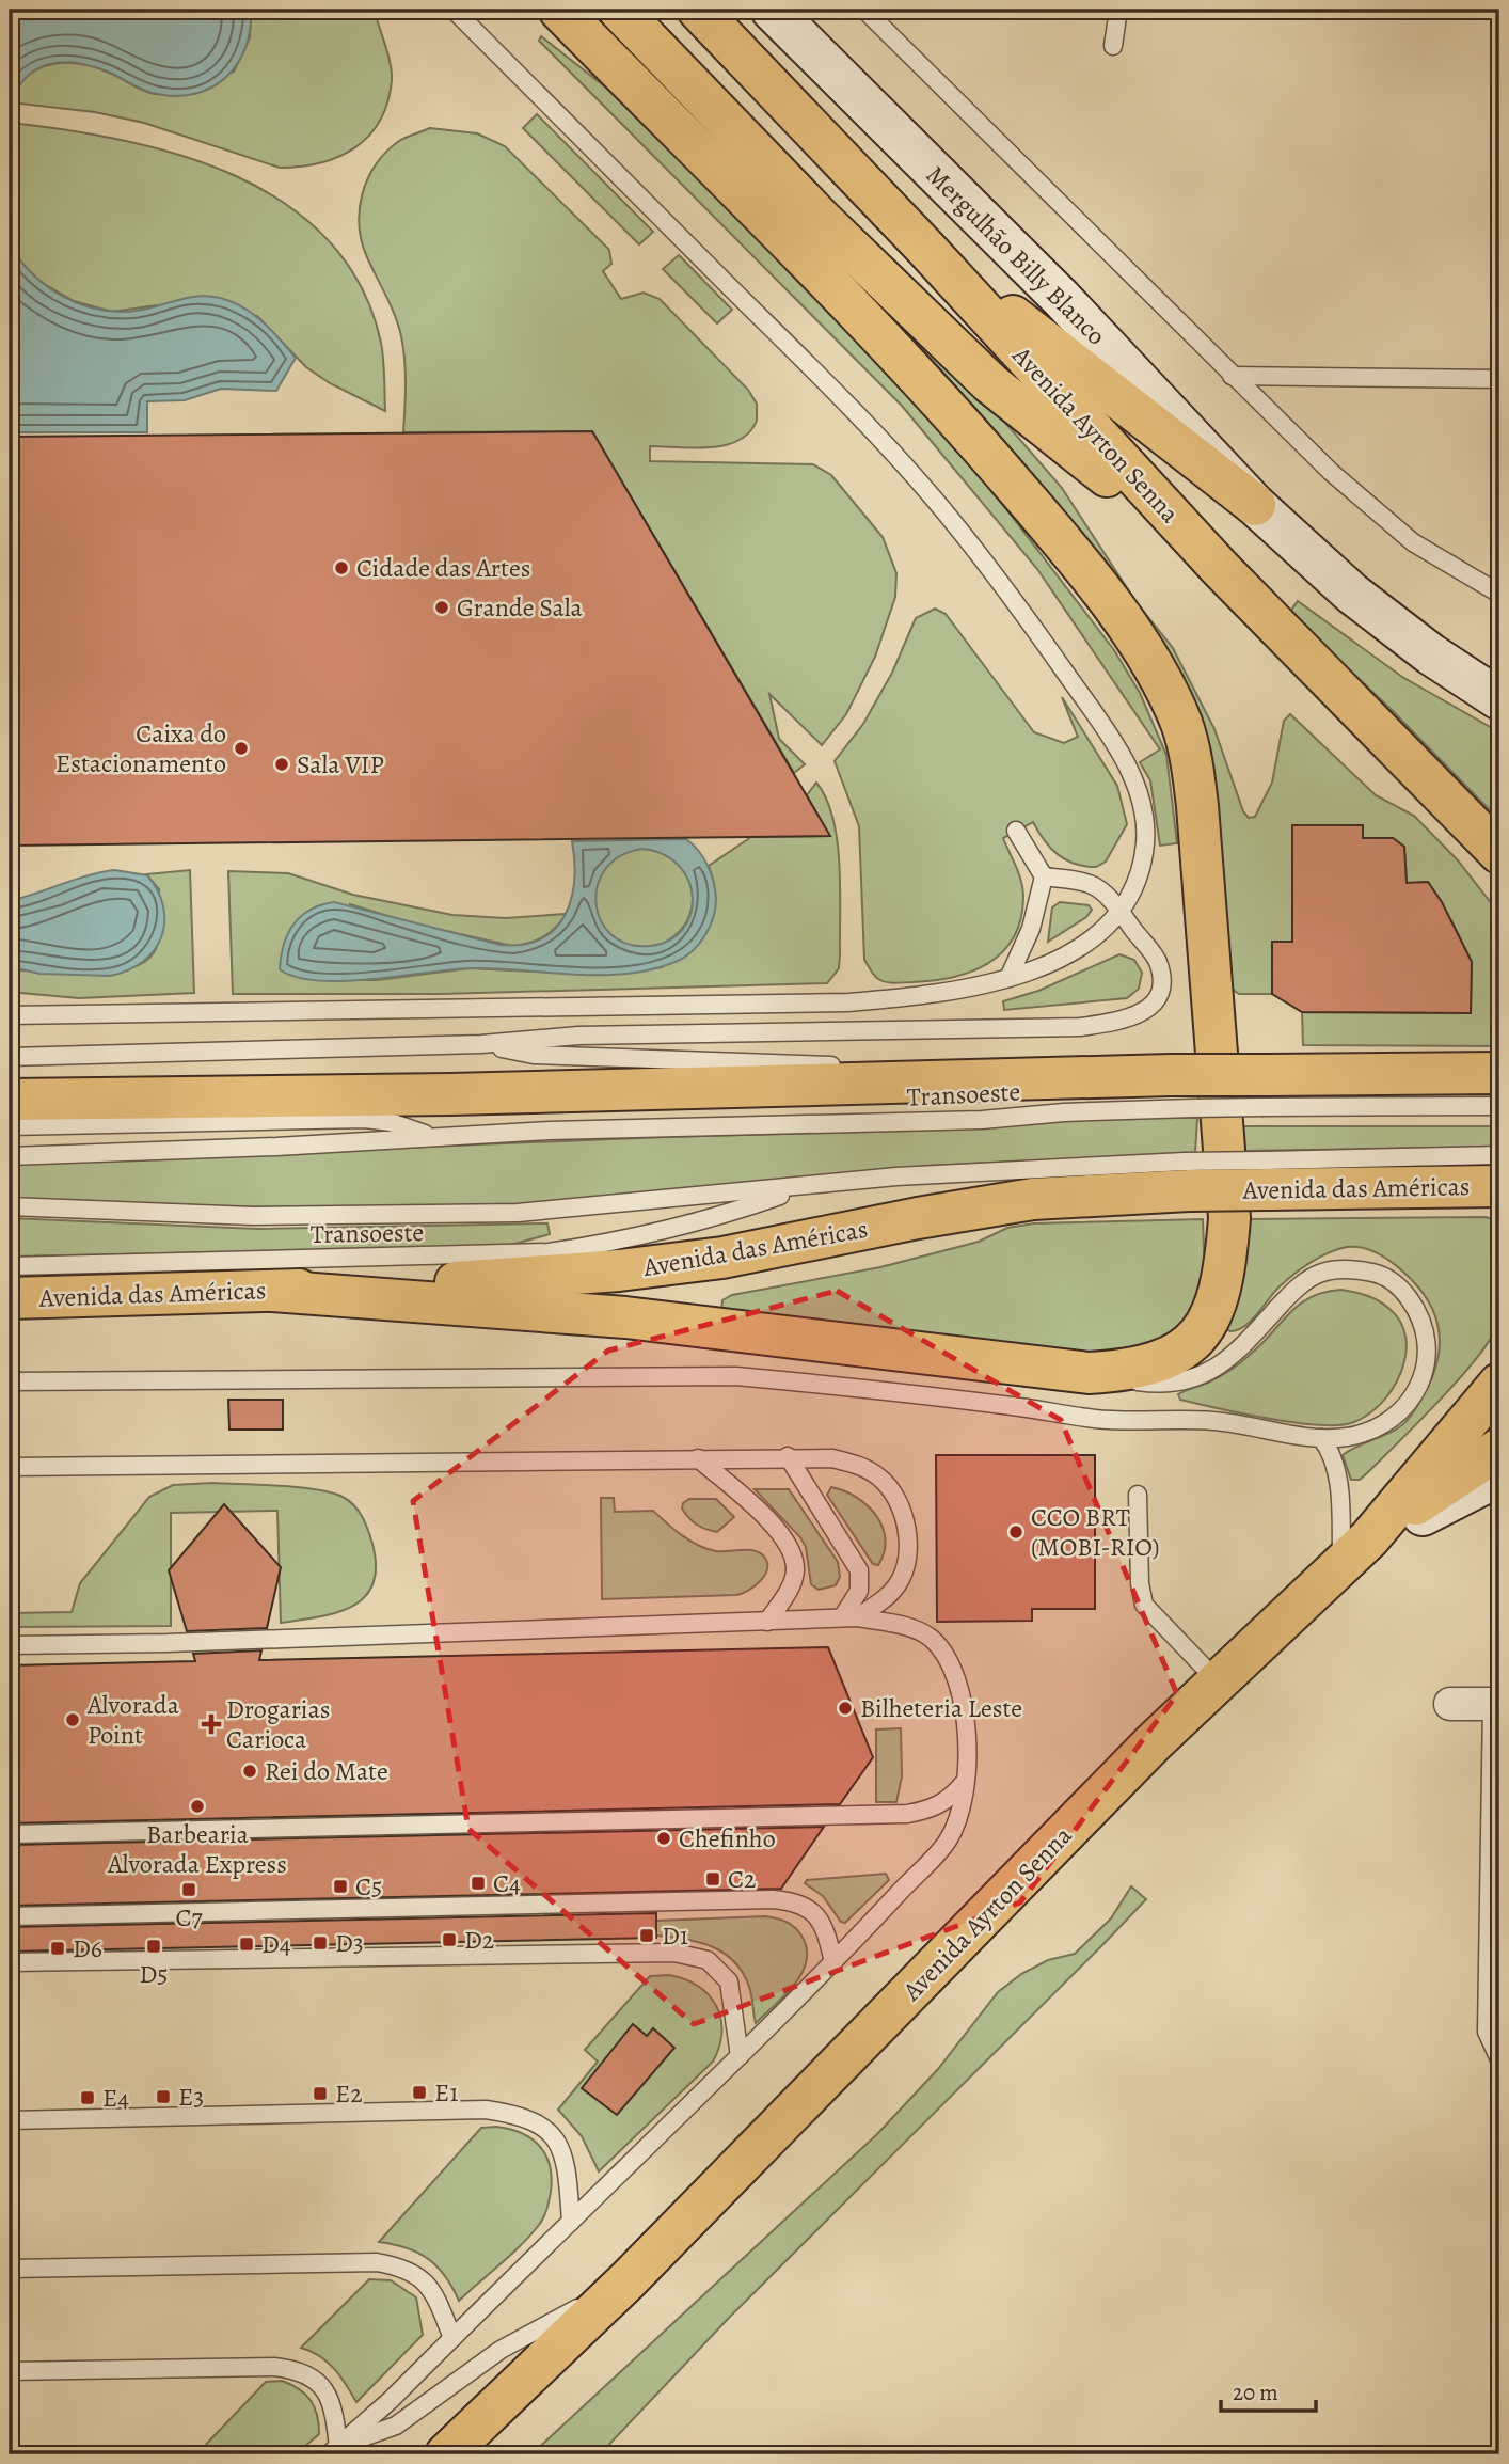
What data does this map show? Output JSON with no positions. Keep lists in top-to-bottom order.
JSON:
{
  "streets": {
    "highway": ["Avenida Ayrton Senna", "Avenida das Américas"],
    "main road": ["Mergulhão Billy Blanco"],
    "lane": ["Transoeste"]
  },
  "crossings": [
    ["Transoeste", "Avenida das Américas"]
  ],
  "places": {
    "other": [
      "Cidade das Artes",
      "Grande Sala",
      "Caixa do Estacionamento",
      "Sala VIP",
      "CCO BRT (MOBI-RIO)",
      "Bilheteria Leste",
      "Alvorada Point",
      "Rei do Mate",
      "Barbearia Alvorada Express",
      "Chefinho"
    ],
    "health": ["Drogarias Carioca"],
    "transit": [
      "C2",
      "C4",
      "C5",
      "C7",
      "D1",
      "D2",
      "D3",
      "D4",
      "D5",
      "D6",
      "E1",
      "E2",
      "E3",
      "E4"
    ]
  },
  "scale_bar": "20 m"
}
